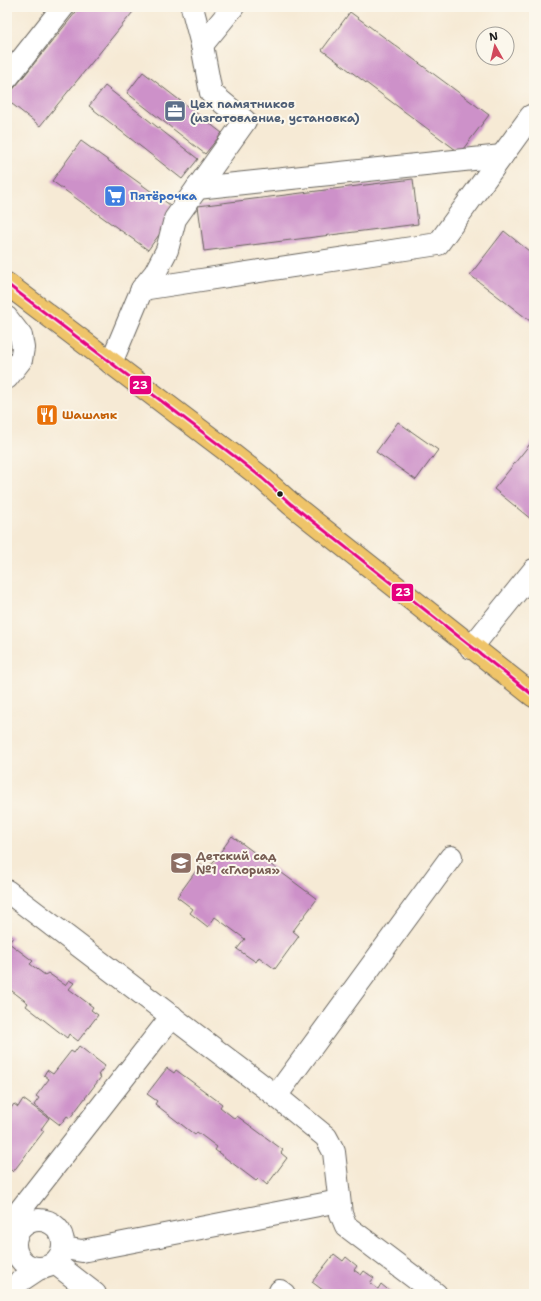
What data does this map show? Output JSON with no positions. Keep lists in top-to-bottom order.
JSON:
{
  "places": {
    "office": ["Цех памятников (изготовление, установка)"],
    "supermarket": ["Пятёрочка"],
    "restaurant": ["Шашлык"],
    "school or university": ["Детский сад №1 «Глория»"]
  },
  "lines": ["transit line 23"],
  "north": "top"
}
